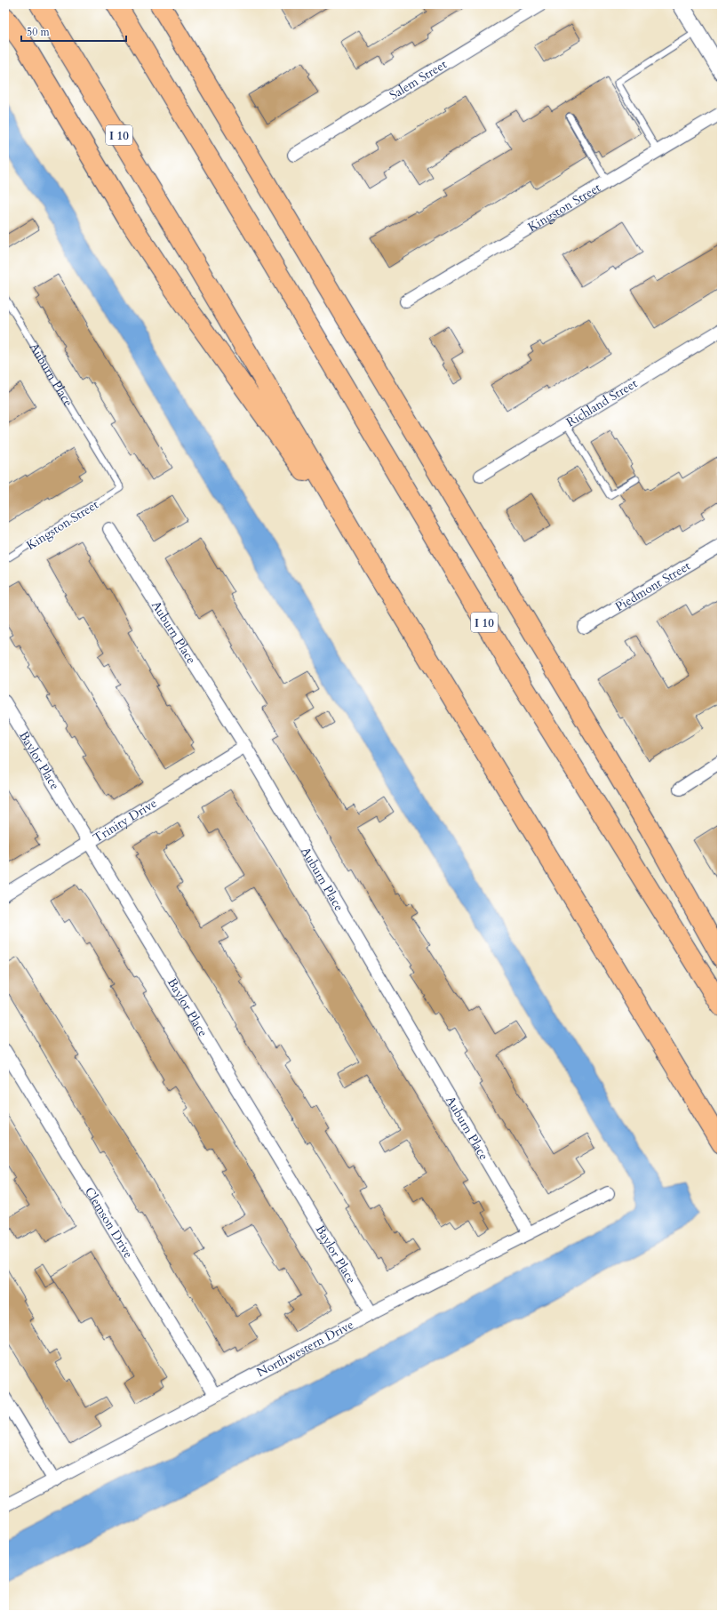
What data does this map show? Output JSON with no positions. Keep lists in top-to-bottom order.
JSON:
{
  "streets": {
    "highway": ["I 10"],
    "street": [
      "Salem Street",
      "Kingston Street",
      "Auburn Place",
      "Richland Street",
      "Piedmont Street",
      "Baylor Place",
      "Trinity Drive",
      "Clemson Drive",
      "Northwestern Drive"
    ]
  },
  "crossings": [
    ["Kingston Street", "Auburn Place"],
    ["Auburn Place", "Trinity Drive"],
    ["Auburn Place", "Northwestern Drive"],
    ["Baylor Place", "Trinity Drive"],
    ["Baylor Place", "Northwestern Drive"],
    ["Clemson Drive", "Northwestern Drive"]
  ],
  "scale_bar": "50 m"
}
